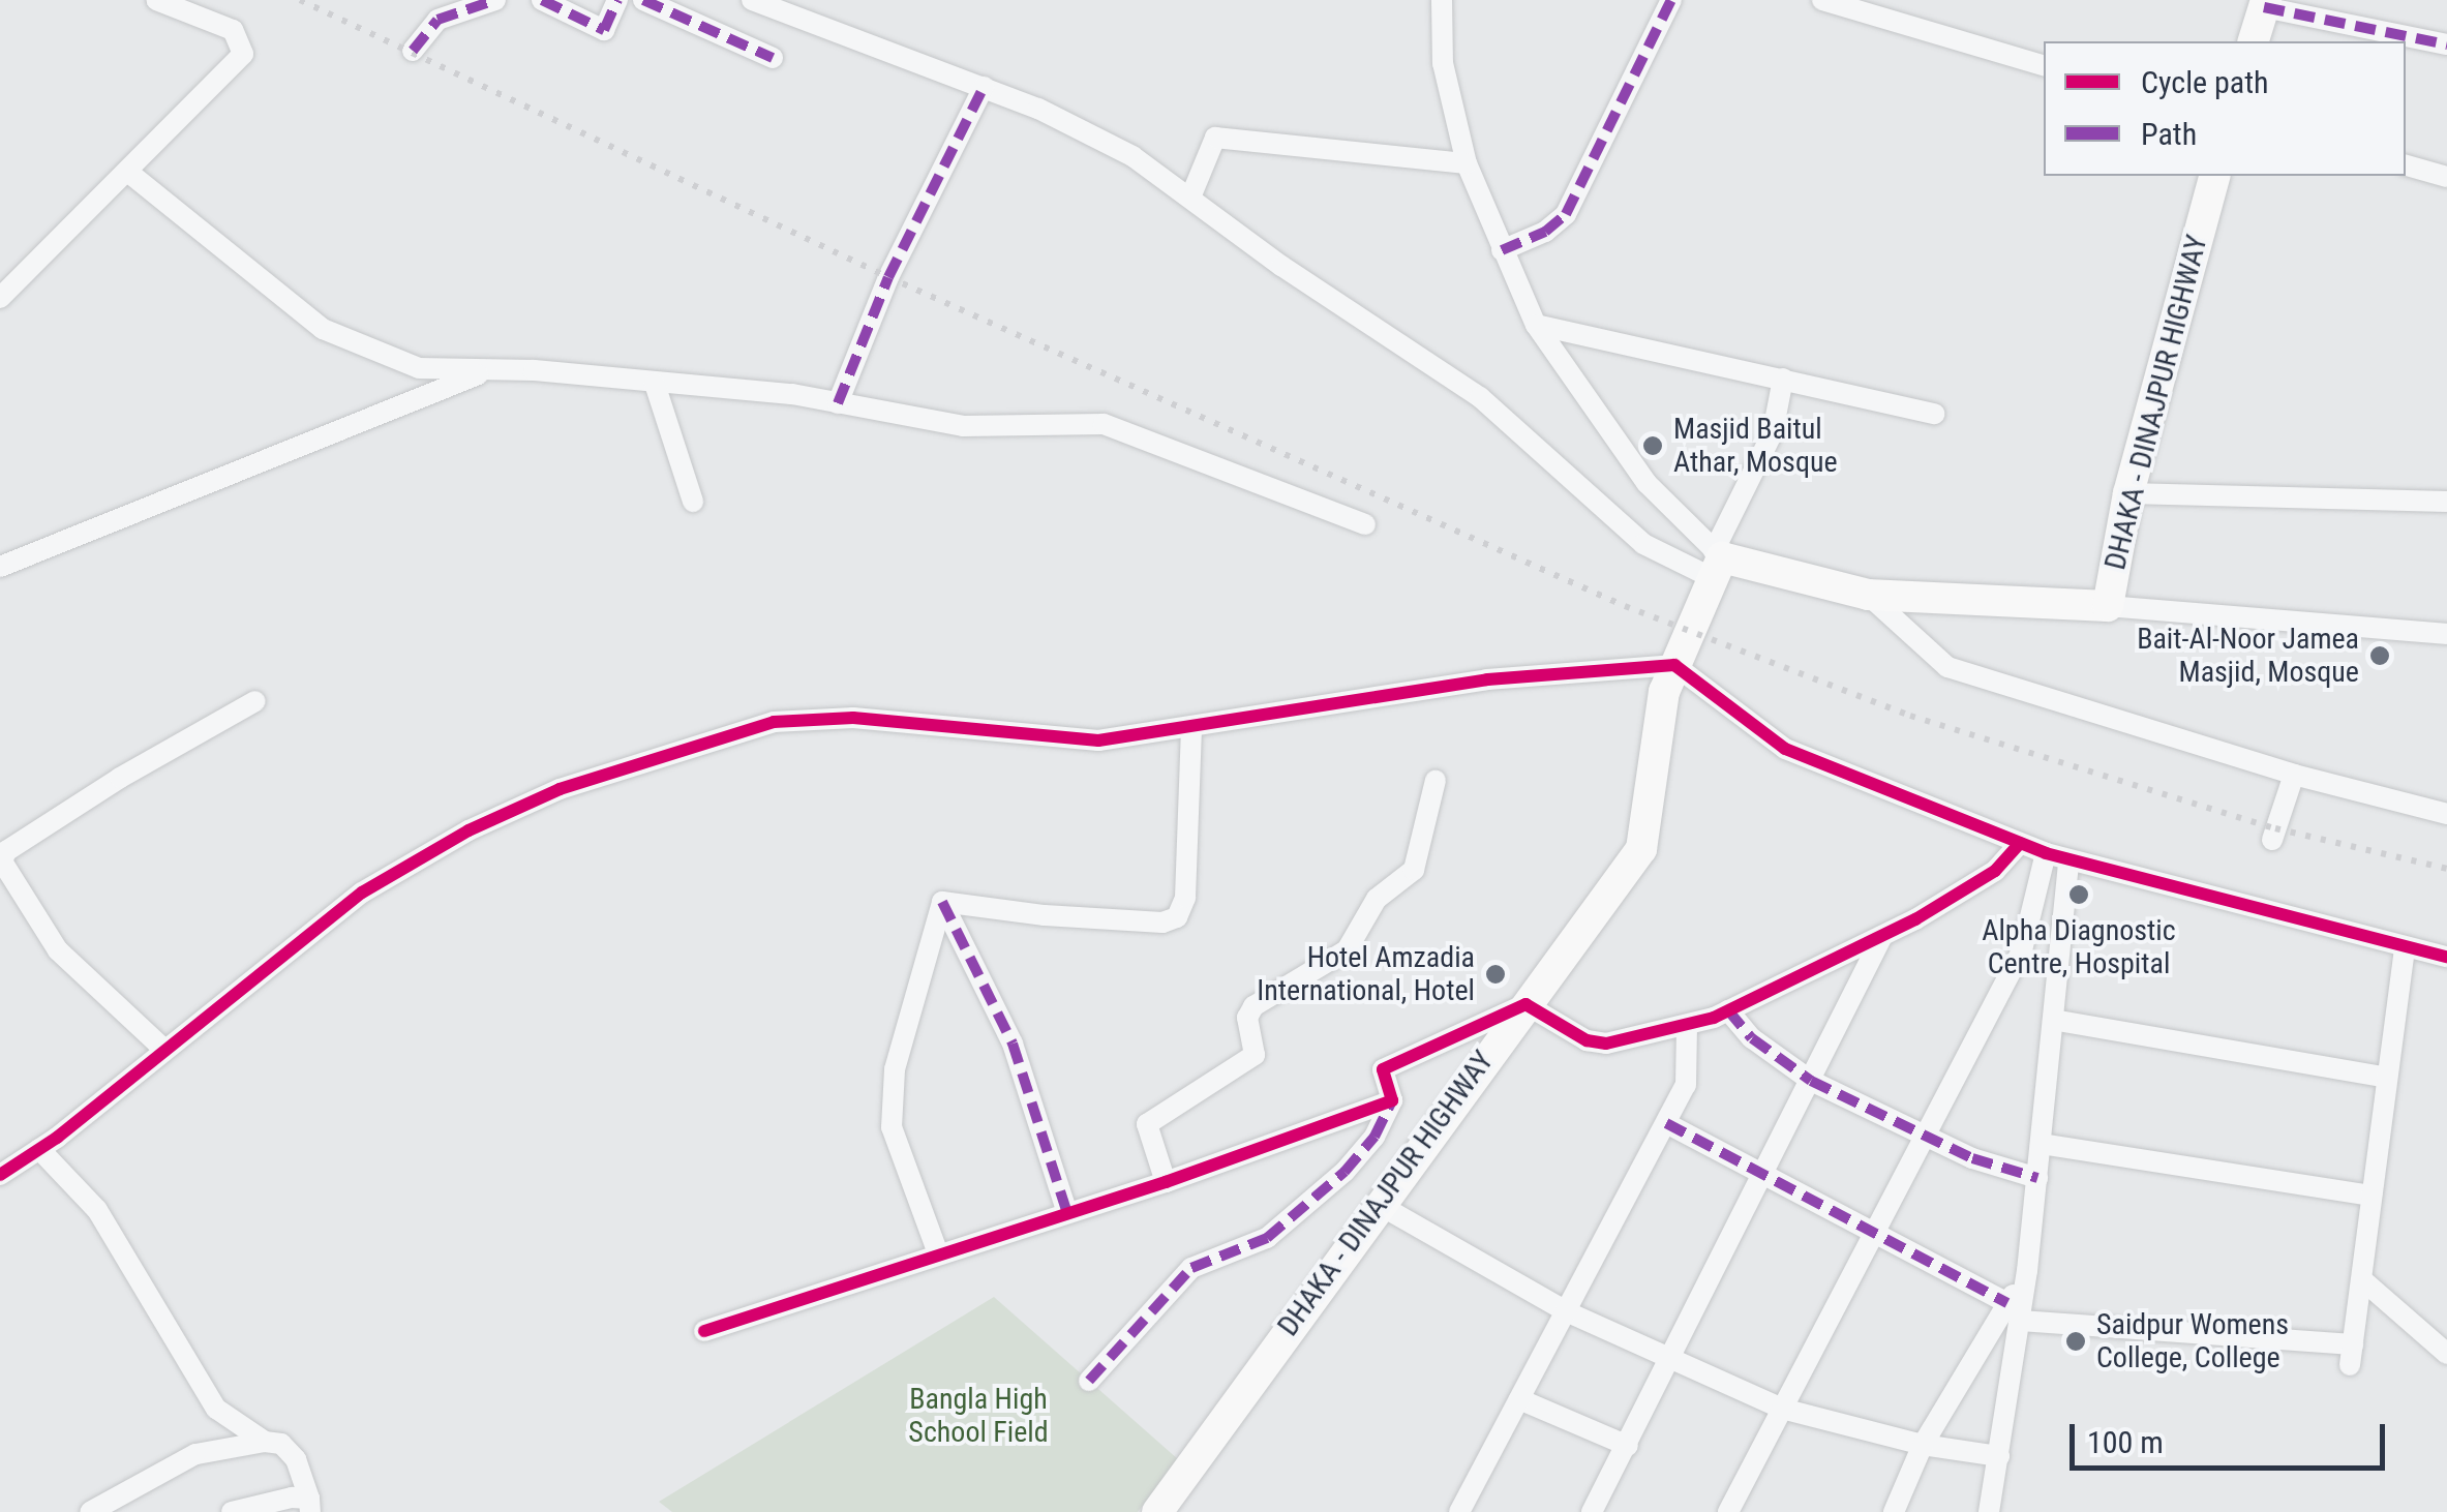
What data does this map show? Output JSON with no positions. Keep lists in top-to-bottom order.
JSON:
{
  "streets": {
    "highway": ["DHAKA - DINAJPUR HIGHWAY"]
  },
  "parks": ["Bangla High School Field"],
  "places": [
    "Masjid Baitul Athar, Mosque",
    "Bait-Al-Noor Jamea Masjid, Mosque",
    "Alpha Diagnostic Centre, Hospital",
    "Hotel Amzadia International, Hotel",
    "Saidpur Womens College, College"
  ],
  "legend": ["Cycle path", "Path"],
  "scale_bar": "100 m"
}
